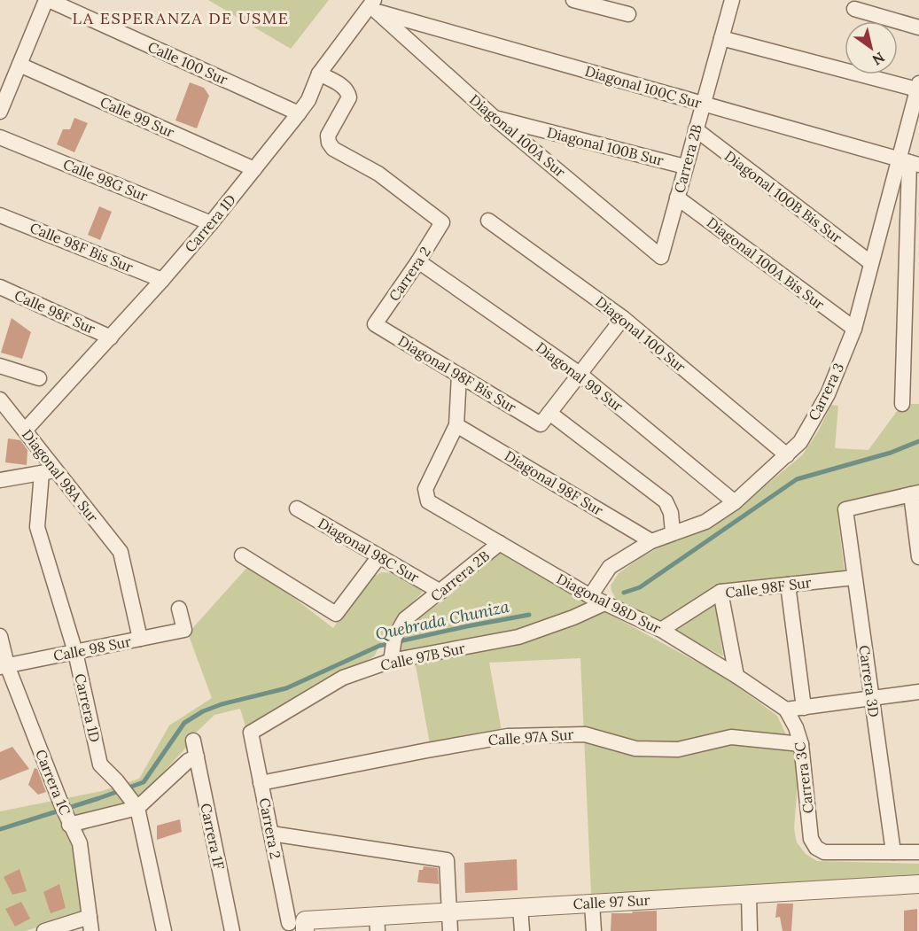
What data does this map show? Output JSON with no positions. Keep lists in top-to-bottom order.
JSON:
{
  "streets": {
    "street": [
      "Calle 100 Sur",
      "Diagonal 100C Sur",
      "Calle 99 Sur",
      "Diagonal 100A Sur",
      "Diagonal 100B Sur",
      "Carrera 2B",
      "Calle 98G Sur",
      "Diagonal 100B Bis Sur",
      "Carrera 1D",
      "Calle 98F Bis Sur",
      "Diagonal 100A Bis Sur",
      "Carrera 2",
      "Calle 98F Sur",
      "Diagonal 100 Sur",
      "Diagonal 98F Bis Sur",
      "Diagonal 99 Sur",
      "Carrera 3",
      "Diagonal 98A Sur",
      "Diagonal 98F Sur",
      "Diagonal 98C Sur",
      "Diagonal 98D Sur",
      "Calle 98 Sur",
      "Calle 97B Sur",
      "Carrera 3D",
      "Calle 97A Sur",
      "Carrera 3C",
      "Carrera 1C",
      "Carrera 1F",
      "Calle 97 Sur"
    ]
  },
  "crossings": [
    ["Calle 100 Sur", "Carrera 1D"],
    ["Diagonal 100C Sur", "Diagonal 100A Sur"],
    ["Diagonal 100C Sur", "Carrera 2B"],
    ["Diagonal 100C Sur", "Carrera 1D"],
    ["Diagonal 100C Sur", "Carrera 3"],
    ["Calle 99 Sur", "Carrera 1D"],
    ["Diagonal 100A Sur", "Diagonal 100B Sur"],
    ["Diagonal 100A Sur", "Carrera 2B"],
    ["Diagonal 100A Sur", "Carrera 1D"],
    ["Diagonal 100B Sur", "Carrera 2B"],
    ["Carrera 2B", "Diagonal 100B Bis Sur"],
    ["Carrera 2B", "Diagonal 100A Bis Sur"],
    ["Carrera 2B", "Diagonal 98C Sur"],
    ["Carrera 2B", "Diagonal 98D Sur"],
    ["Carrera 2B", "Calle 97B Sur"],
    ["Calle 98G Sur", "Carrera 1D"],
    ["Diagonal 100B Bis Sur", "Carrera 3"],
    ["Carrera 1D", "Calle 98F Bis Sur"],
    ["Carrera 1D", "Carrera 2"],
    ["Carrera 1D", "Calle 98F Sur"],
    ["Carrera 1D", "Diagonal 98A Sur"],
    ["Carrera 1D", "Calle 98 Sur"],
    ["Diagonal 100A Bis Sur", "Carrera 3"],
    ["Carrera 2", "Diagonal 98F Bis Sur"],
    ["Carrera 2", "Diagonal 99 Sur"],
    ["Carrera 2", "Calle 97B Sur"],
    ["Carrera 2", "Calle 97A Sur"],
    ["Carrera 2", "Calle 97 Sur"],
    ["Calle 98F Sur", "Diagonal 98D Sur"],
    ["Calle 98F Sur", "Carrera 3D"],
    ["Diagonal 100 Sur", "Carrera 3"],
    ["Diagonal 98F Bis Sur", "Carrera 3"],
    ["Diagonal 99 Sur", "Carrera 3"],
    ["Carrera 3", "Diagonal 98F Sur"],
    ["Carrera 3", "Diagonal 98D Sur"],
    ["Carrera 3", "Calle 97B Sur"],
    ["Diagonal 98A Sur", "Calle 98 Sur"],
    ["Diagonal 98F Sur", "Diagonal 98D Sur"],
    ["Diagonal 98D Sur", "Calle 97B Sur"],
    ["Diagonal 98D Sur", "Carrera 3C"],
    ["Calle 98 Sur", "Carrera 1C"],
    ["Carrera 3D", "Carrera 3C"],
    ["Calle 97A Sur", "Carrera 3C"]
  ],
  "districts": ["LA ESPERANZA DE USME"],
  "water": ["Quebrada Chuniza"],
  "north": "bottom right"
}
